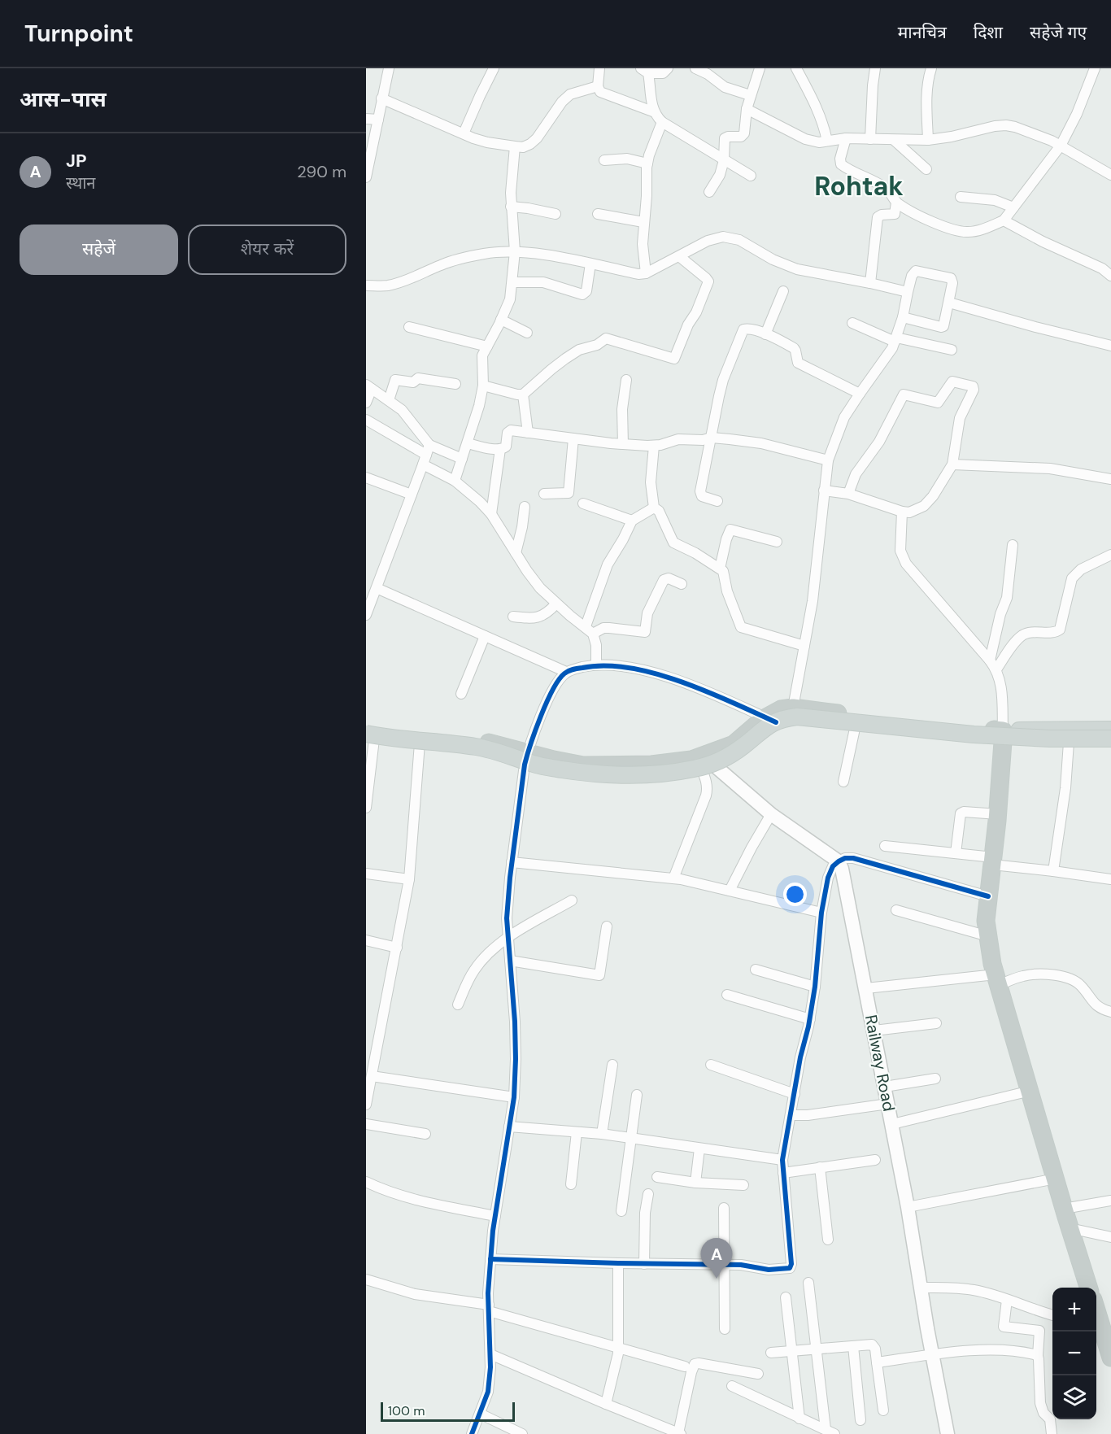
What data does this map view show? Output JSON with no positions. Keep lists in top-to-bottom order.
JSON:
{
  "streets": {
    "street": ["Railway Road"]
  },
  "districts": ["Rohtak"],
  "scale_bar": "100 m",
  "page": {
    "header": "Turnpoint",
    "nav": ["मानचित्र", "दिशा", "सहेजे गए"],
    "heading": "आस-पास",
    "list": [
      {
        "mark": "A",
        "name": "JP",
        "note": "स्थान",
        "value": "290 m"
      }
    ],
    "buttons": ["सहेजें", "शेयर करें"],
    "pins": "A",
    "map_buttons": ["+", "−"],
    "scale": "100 m"
  }
}
